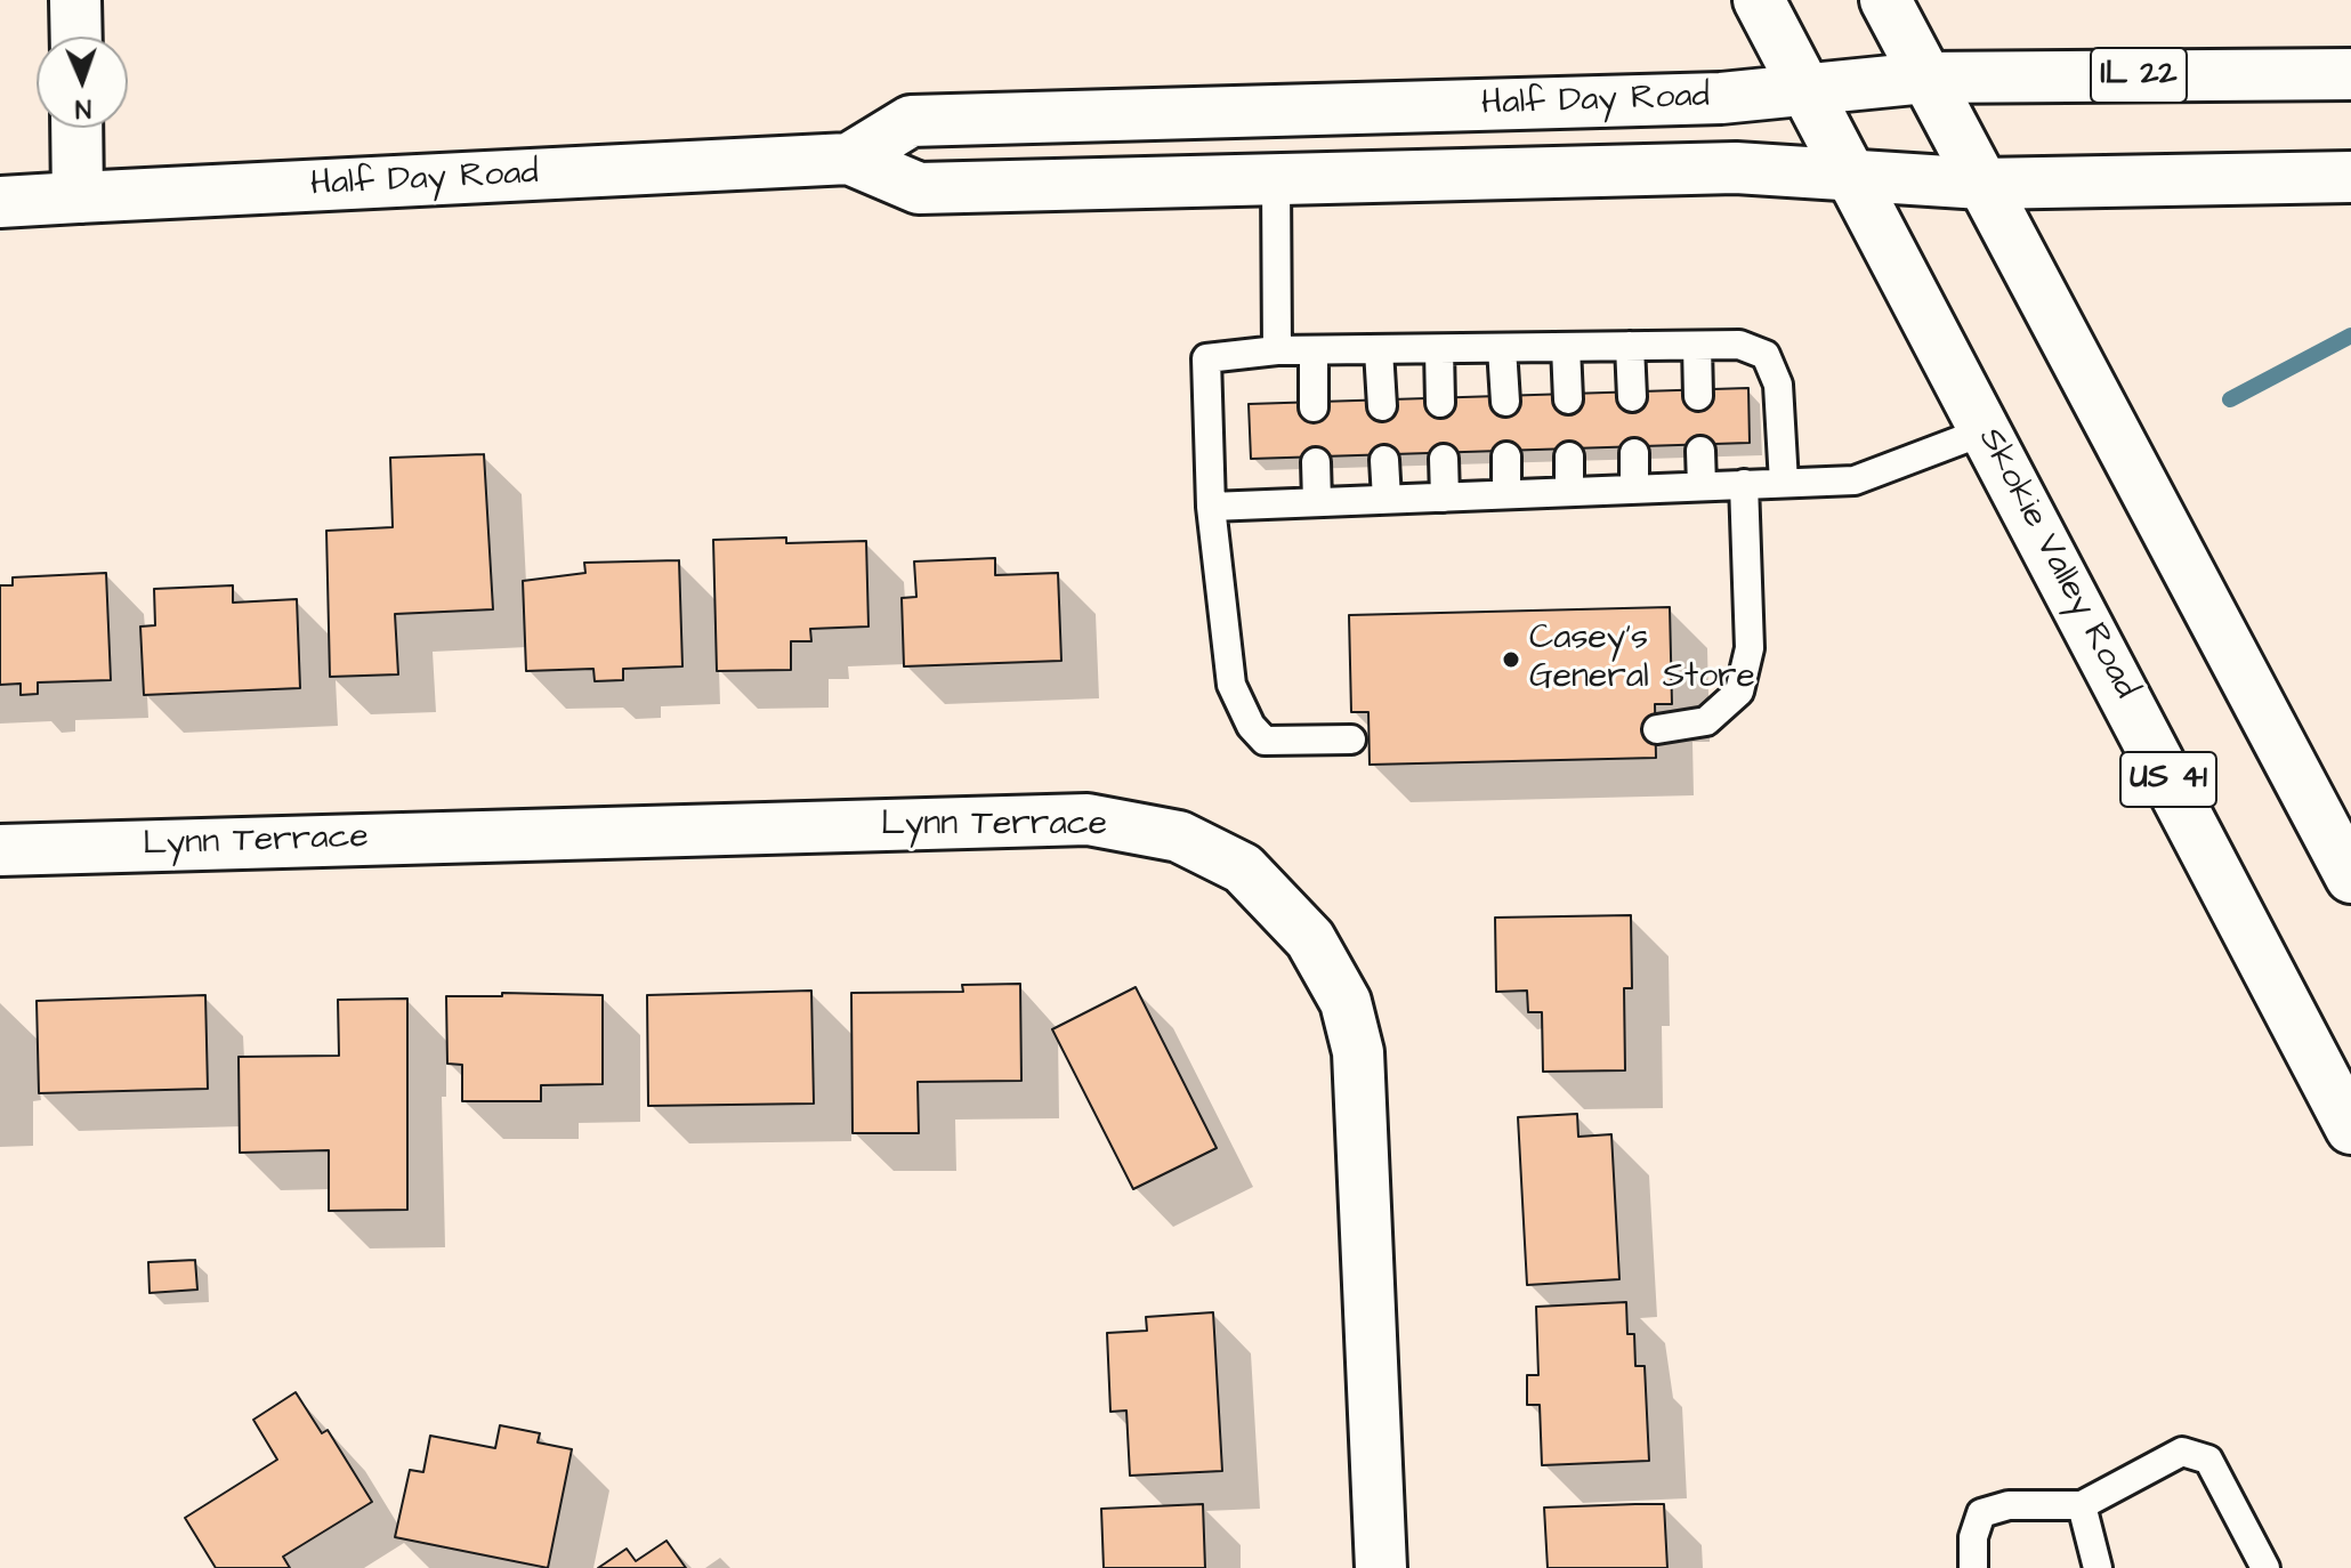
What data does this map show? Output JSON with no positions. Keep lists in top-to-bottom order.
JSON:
{
  "streets": {
    "main road": [
      "IL 22",
      "Half Day Road",
      "Skokie Valley Road",
      "US 41",
      "Lynn Terrace"
    ]
  },
  "crossings": [
    ["Half Day Road", "Skokie Valley Road"]
  ],
  "places": ["Casey's General Store"],
  "north": "bottom"
}
